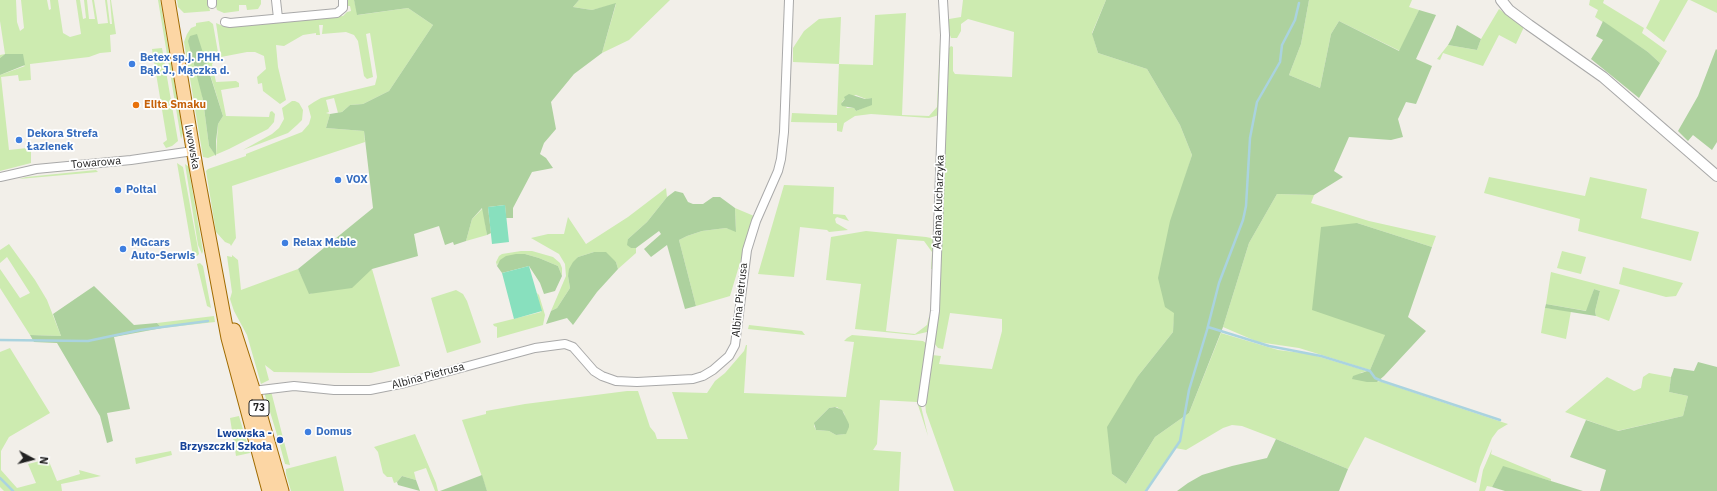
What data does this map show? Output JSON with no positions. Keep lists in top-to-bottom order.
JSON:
{
  "streets": {
    "main road": ["Lwowska", "73"],
    "street": ["Towarowa", "Adama Kucharzyka", "Albina Pietrusa"]
  },
  "crossings": [
    ["Lwowska", "Towarowa"],
    ["Lwowska", "Albina Pietrusa"]
  ],
  "places": [
    "Betex sp.j. PHH. Bąk J., Mączka d.",
    "Elita Smaku",
    "Dekora Strefa Łazienek",
    "VOX",
    "Poltal",
    "Relax Meble",
    "MGcars Auto-Serwis",
    "Domus",
    "Lwowska - Brzyszczki Szkoła"
  ],
  "north": "right"
}
